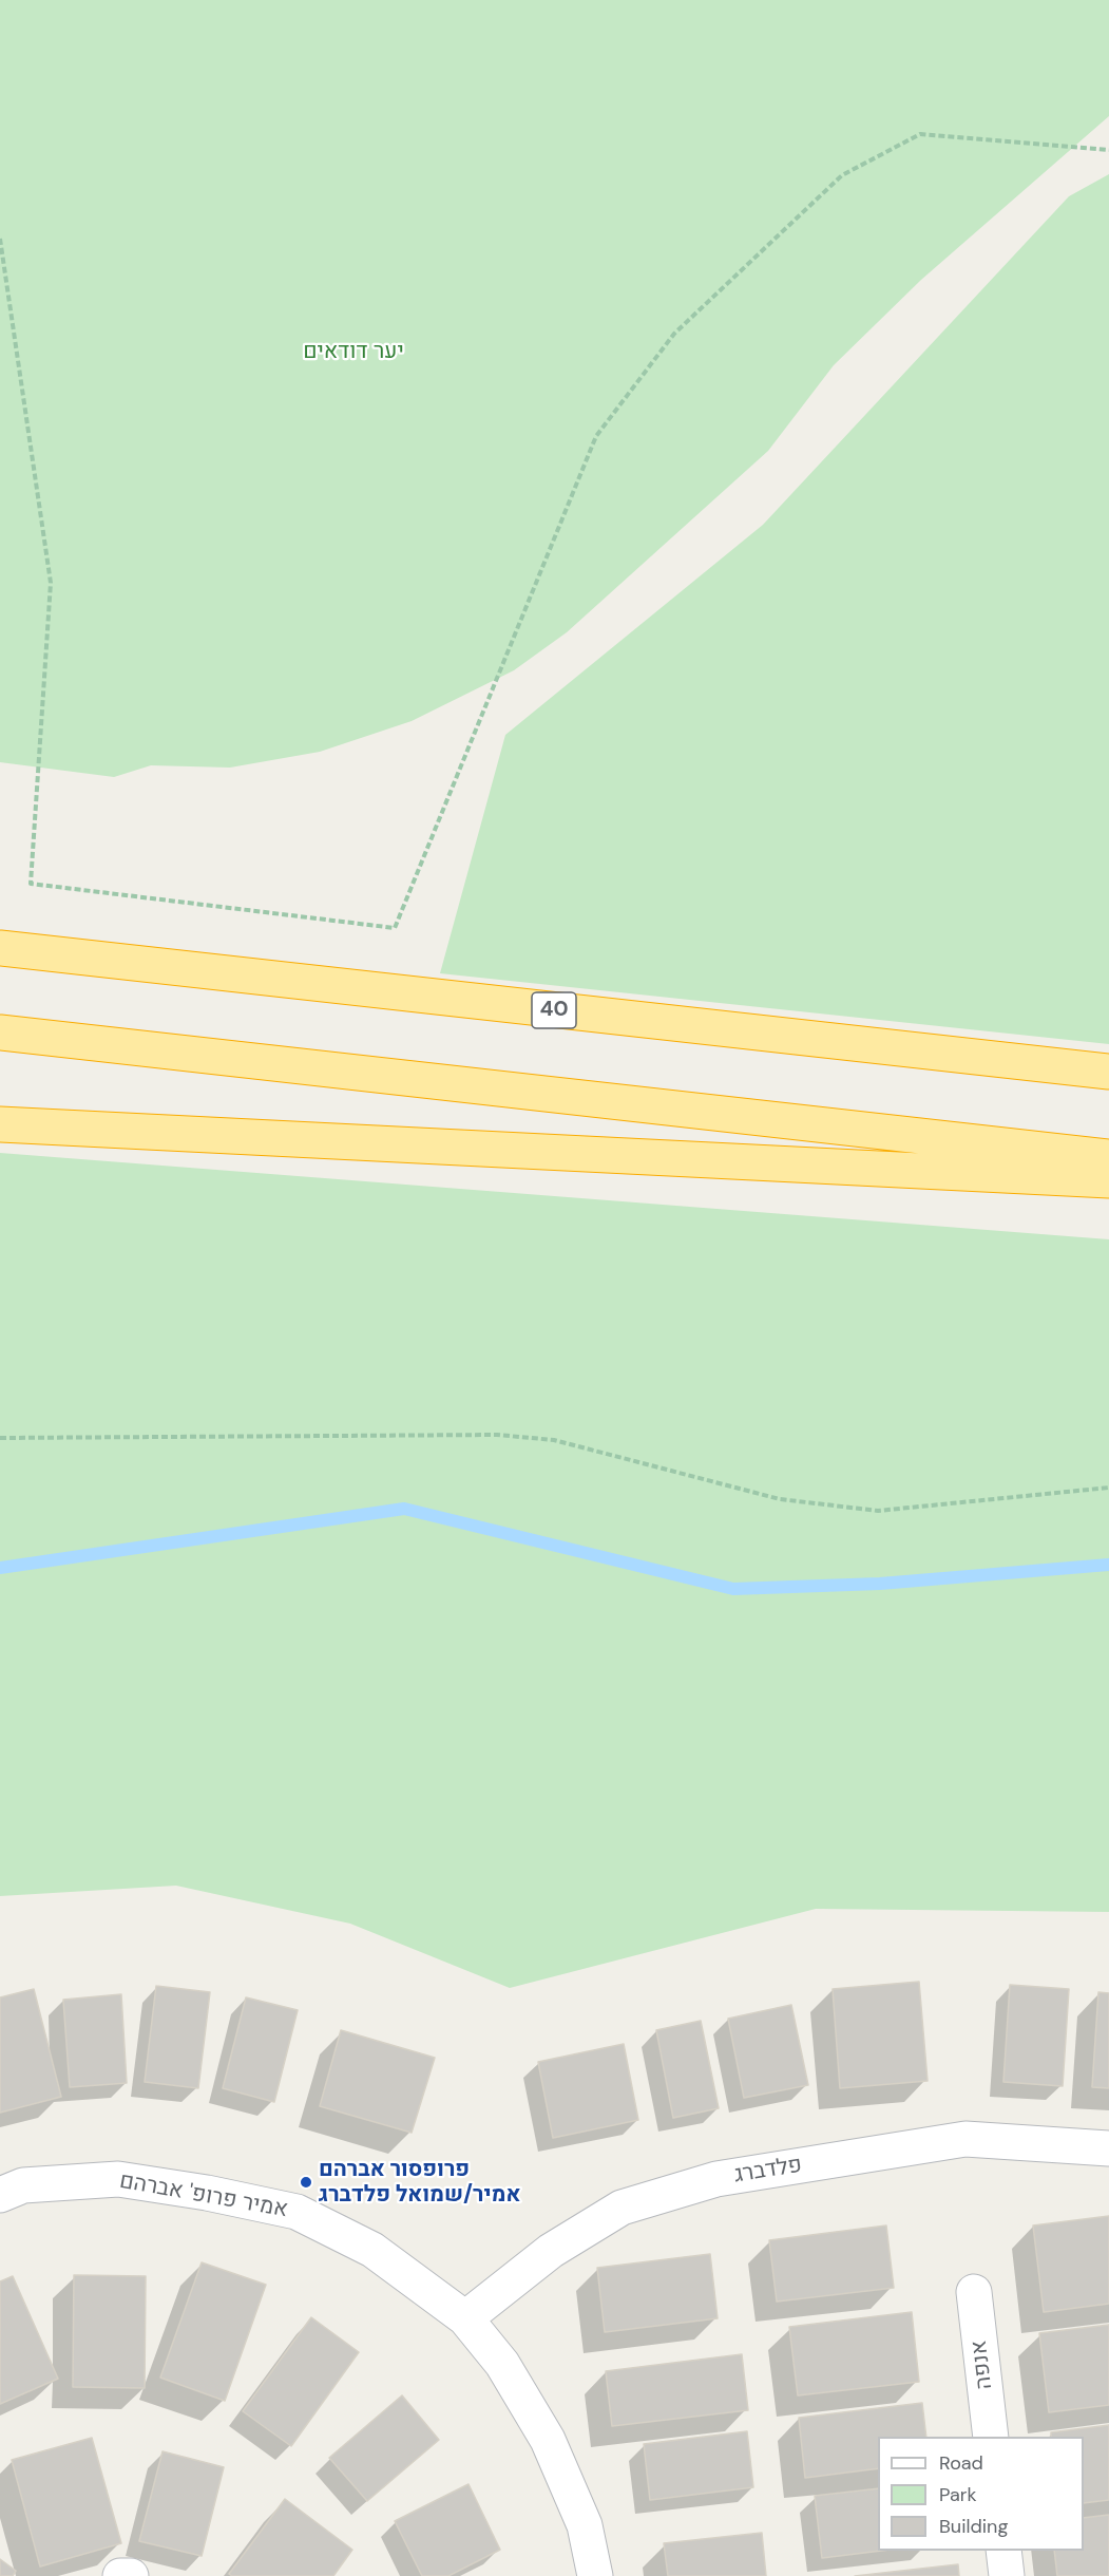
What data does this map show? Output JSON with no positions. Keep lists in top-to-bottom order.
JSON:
{
  "streets": {
    "highway": ["40"],
    "street": ["פלדברג", "אמיר פרופ' אברהם", "אנפה"]
  },
  "crossings": [
    ["פלדברג", "אמיר פרופ' אברהם"]
  ],
  "parks": ["יער דודאים"],
  "places": ["פרופסור אברהם אמיר/שמואל פלדברג"],
  "legend": ["Road", "Park", "Building"]
}
